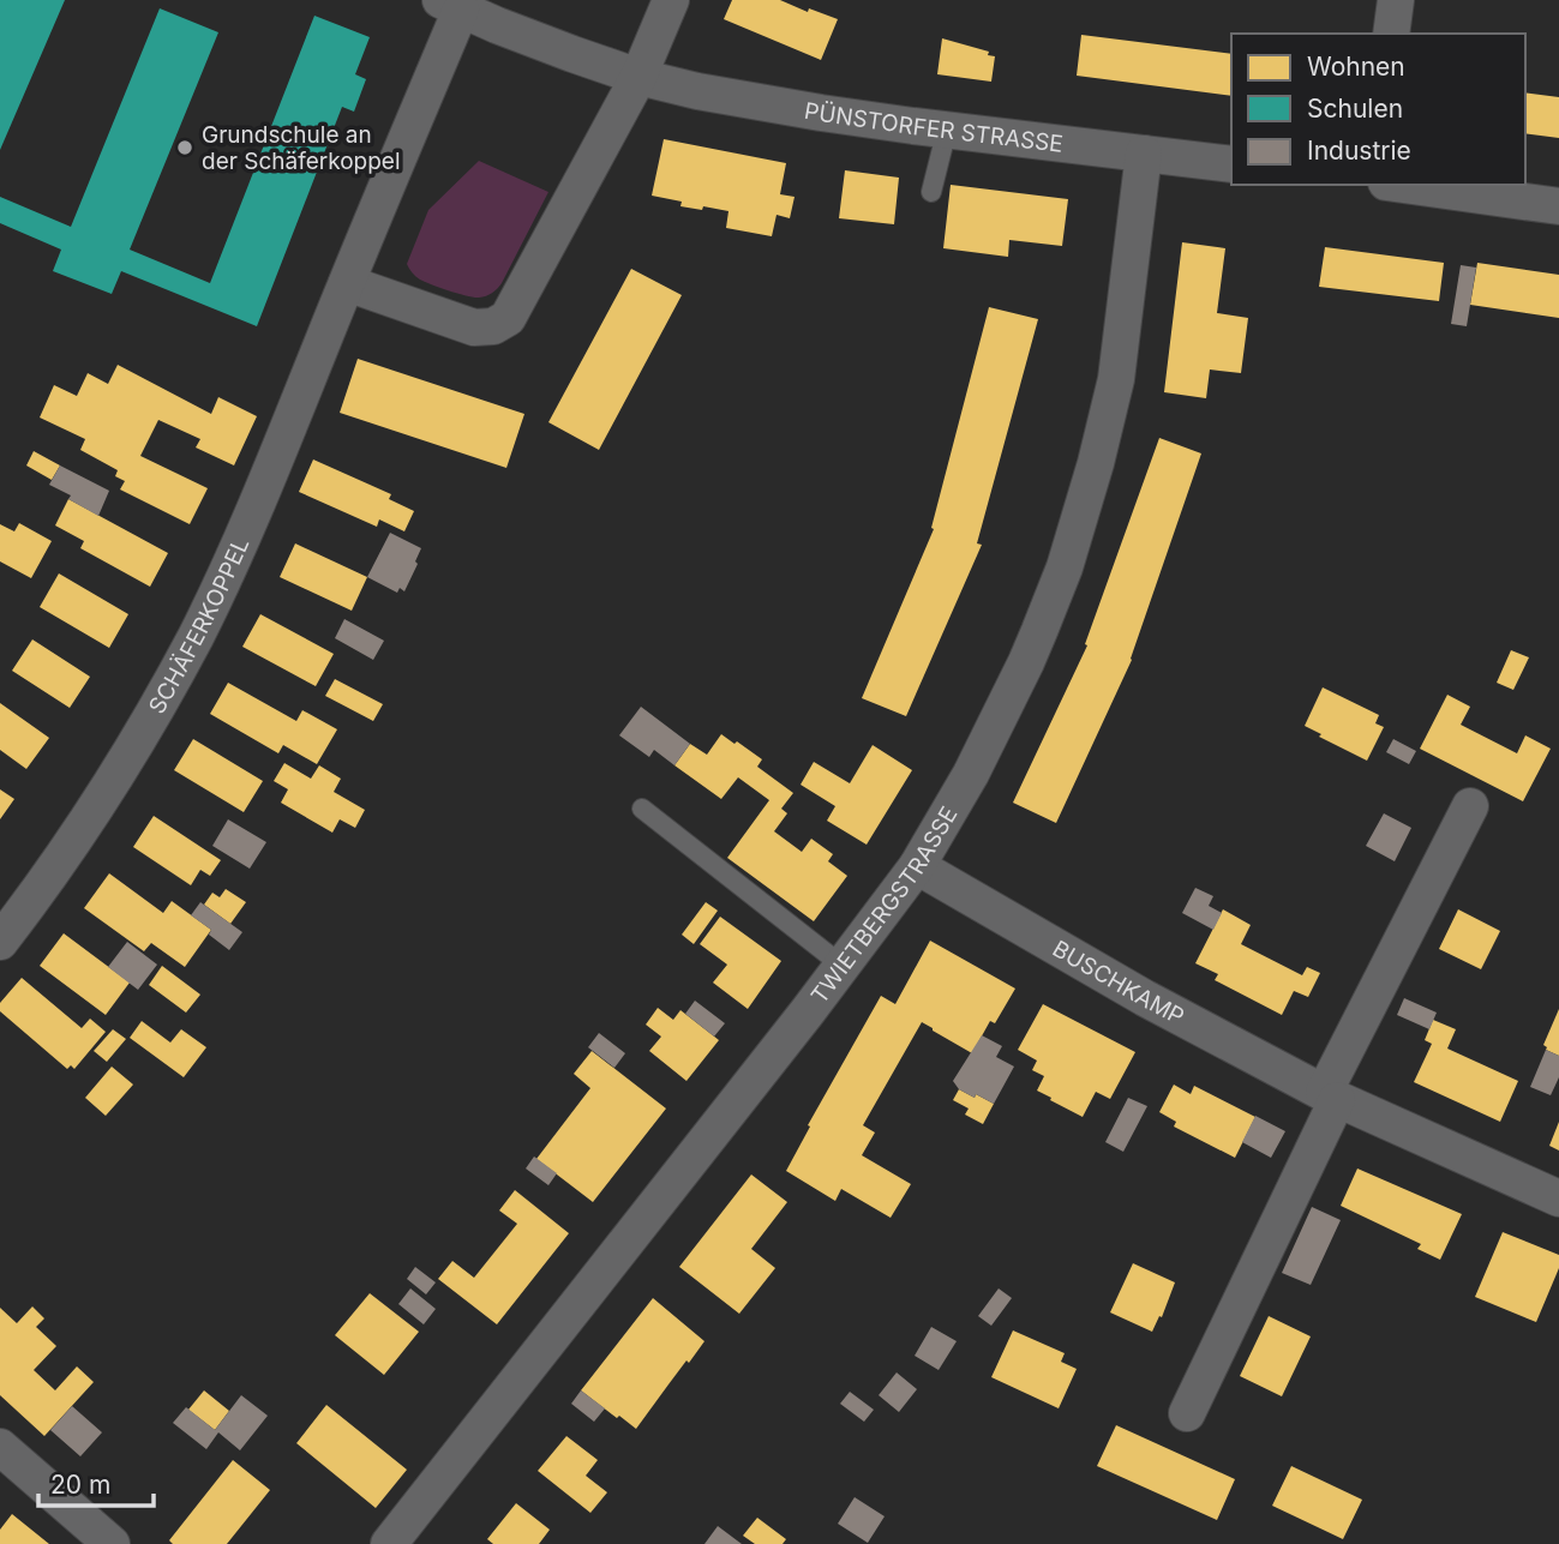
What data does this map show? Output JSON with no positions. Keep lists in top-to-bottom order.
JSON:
{
  "streets": {
    "street": [
      "PÜNSTORFER STRASSE",
      "SCHÄFERKOPPEL",
      "TWIETBERGSTRASSE",
      "BUSCHKAMP"
    ]
  },
  "crossings": [
    ["PÜNSTORFER STRASSE", "SCHÄFERKOPPEL"],
    ["PÜNSTORFER STRASSE", "TWIETBERGSTRASSE"],
    ["TWIETBERGSTRASSE", "BUSCHKAMP"]
  ],
  "places": ["Grundschule an der Schäferkoppel"],
  "legend": ["Wohnen", "Schulen", "Industrie"],
  "scale_bar": "20 m"
}
